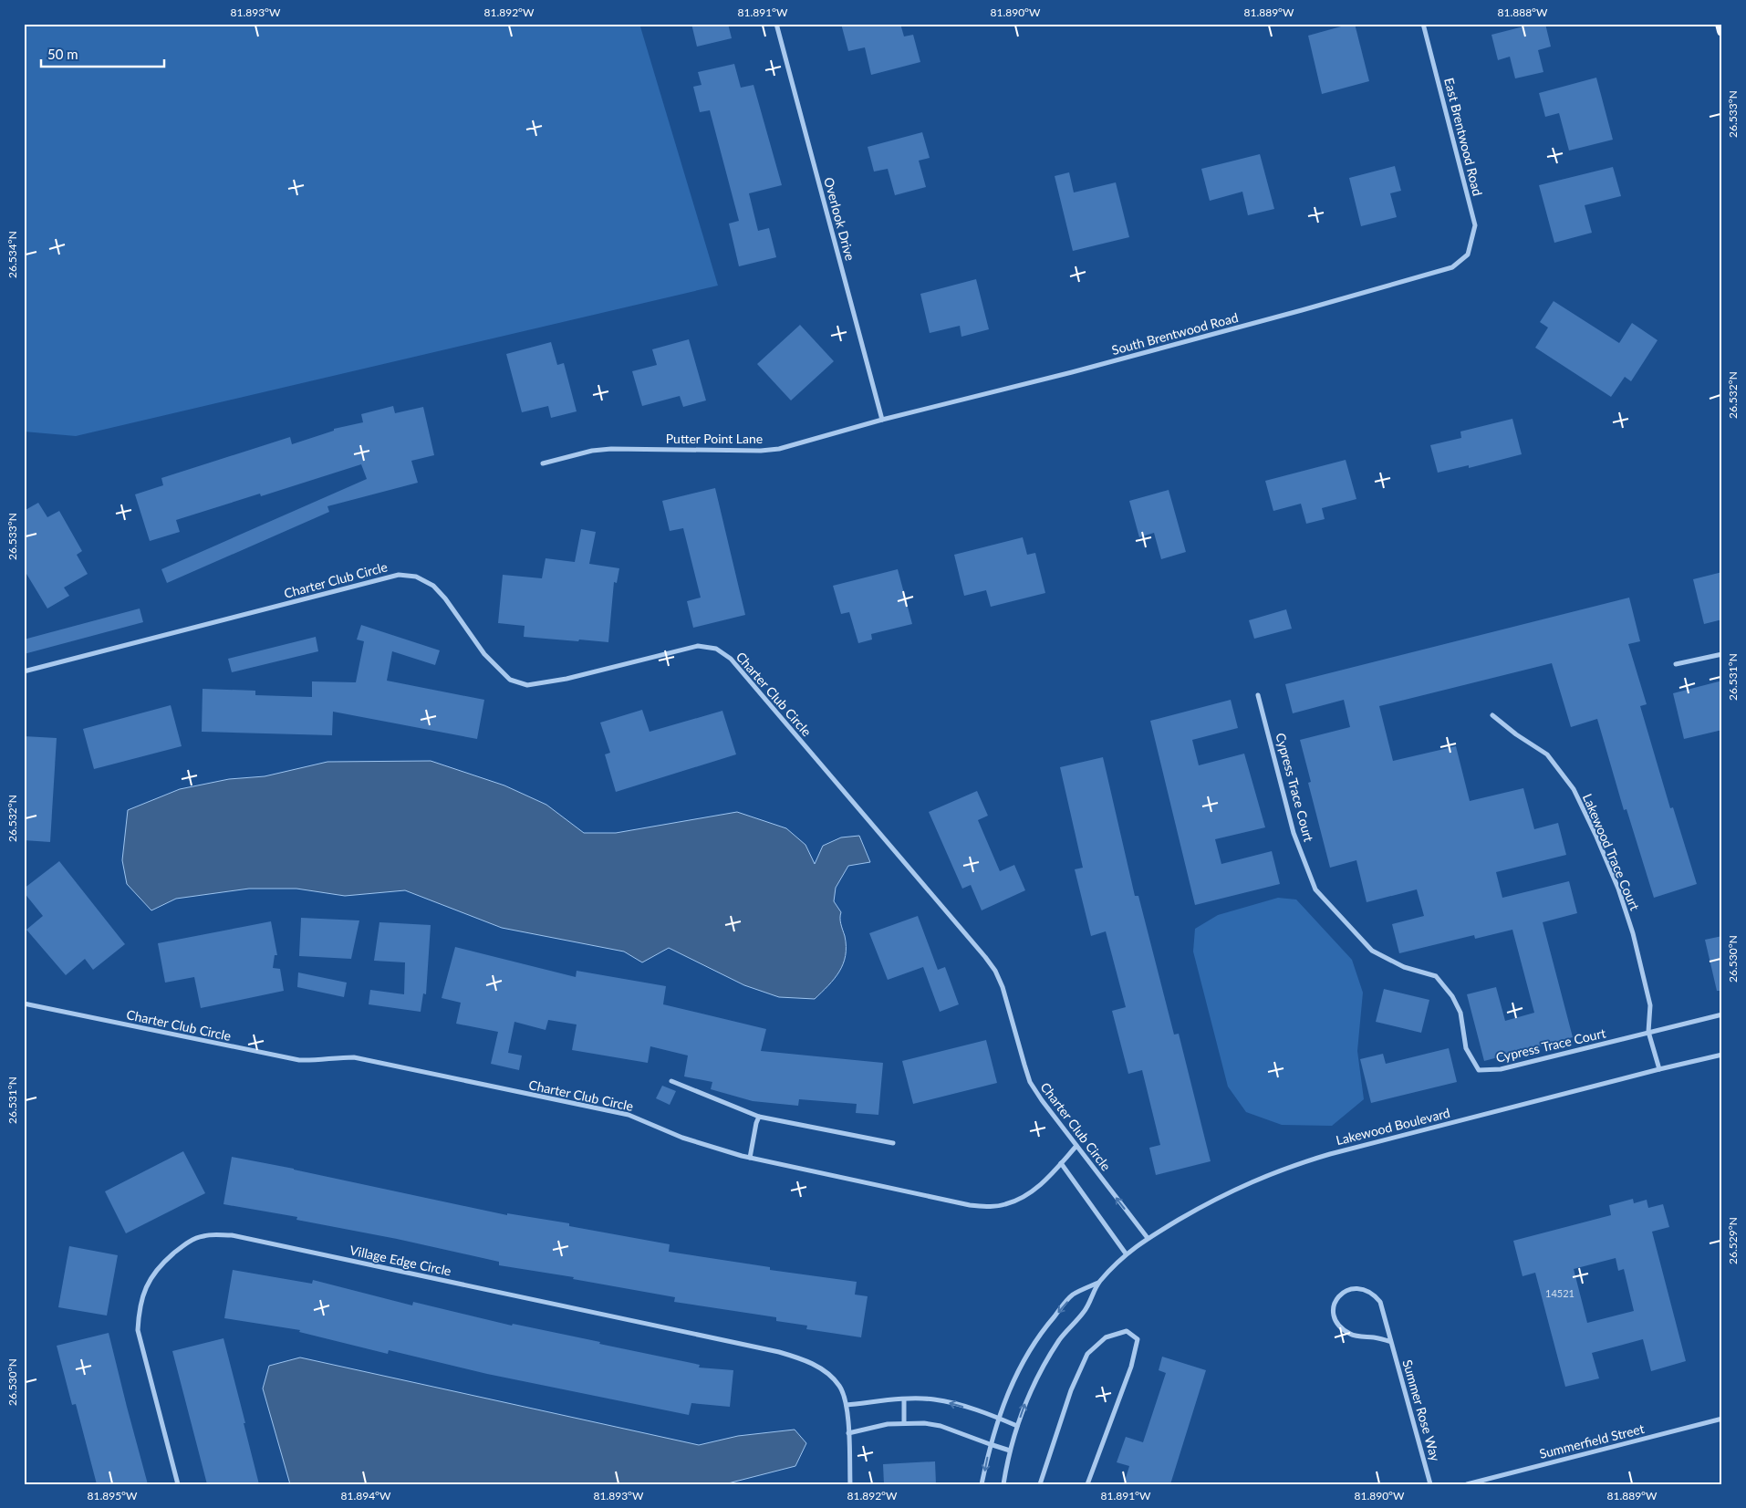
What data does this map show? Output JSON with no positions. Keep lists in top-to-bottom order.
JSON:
{
  "streets": {
    "street": [
      "East Brentwood Road",
      "Overlook Drive",
      "South Brentwood Road",
      "Putter Point Lane",
      "Charter Club Circle",
      "Cypress Trace Court",
      "Lakewood Trace Court",
      "Lakewood Boulevard",
      "Village Edge Circle",
      "Summer Rose Way",
      "Summerfield Street"
    ]
  },
  "crossings": [
    ["East Brentwood Road", "South Brentwood Road"],
    ["Overlook Drive", "South Brentwood Road"],
    ["Overlook Drive", "Putter Point Lane"],
    ["South Brentwood Road", "Putter Point Lane"],
    ["Charter Club Circle", "Lakewood Boulevard"],
    ["Cypress Trace Court", "Lakewood Trace Court"]
  ],
  "house_numbers": ["14521"],
  "scale_bar": "50 m",
  "coordinates": [
    "81.893°W",
    "81.892°W",
    "81.891°W",
    "81.890°W",
    "81.889°W",
    "81.888°W",
    "26.533°N",
    "26.534°N",
    "26.532°N",
    "26.531°N",
    "26.530°N",
    "26.529°N",
    "81.895°W",
    "81.894°W"
  ]
}
